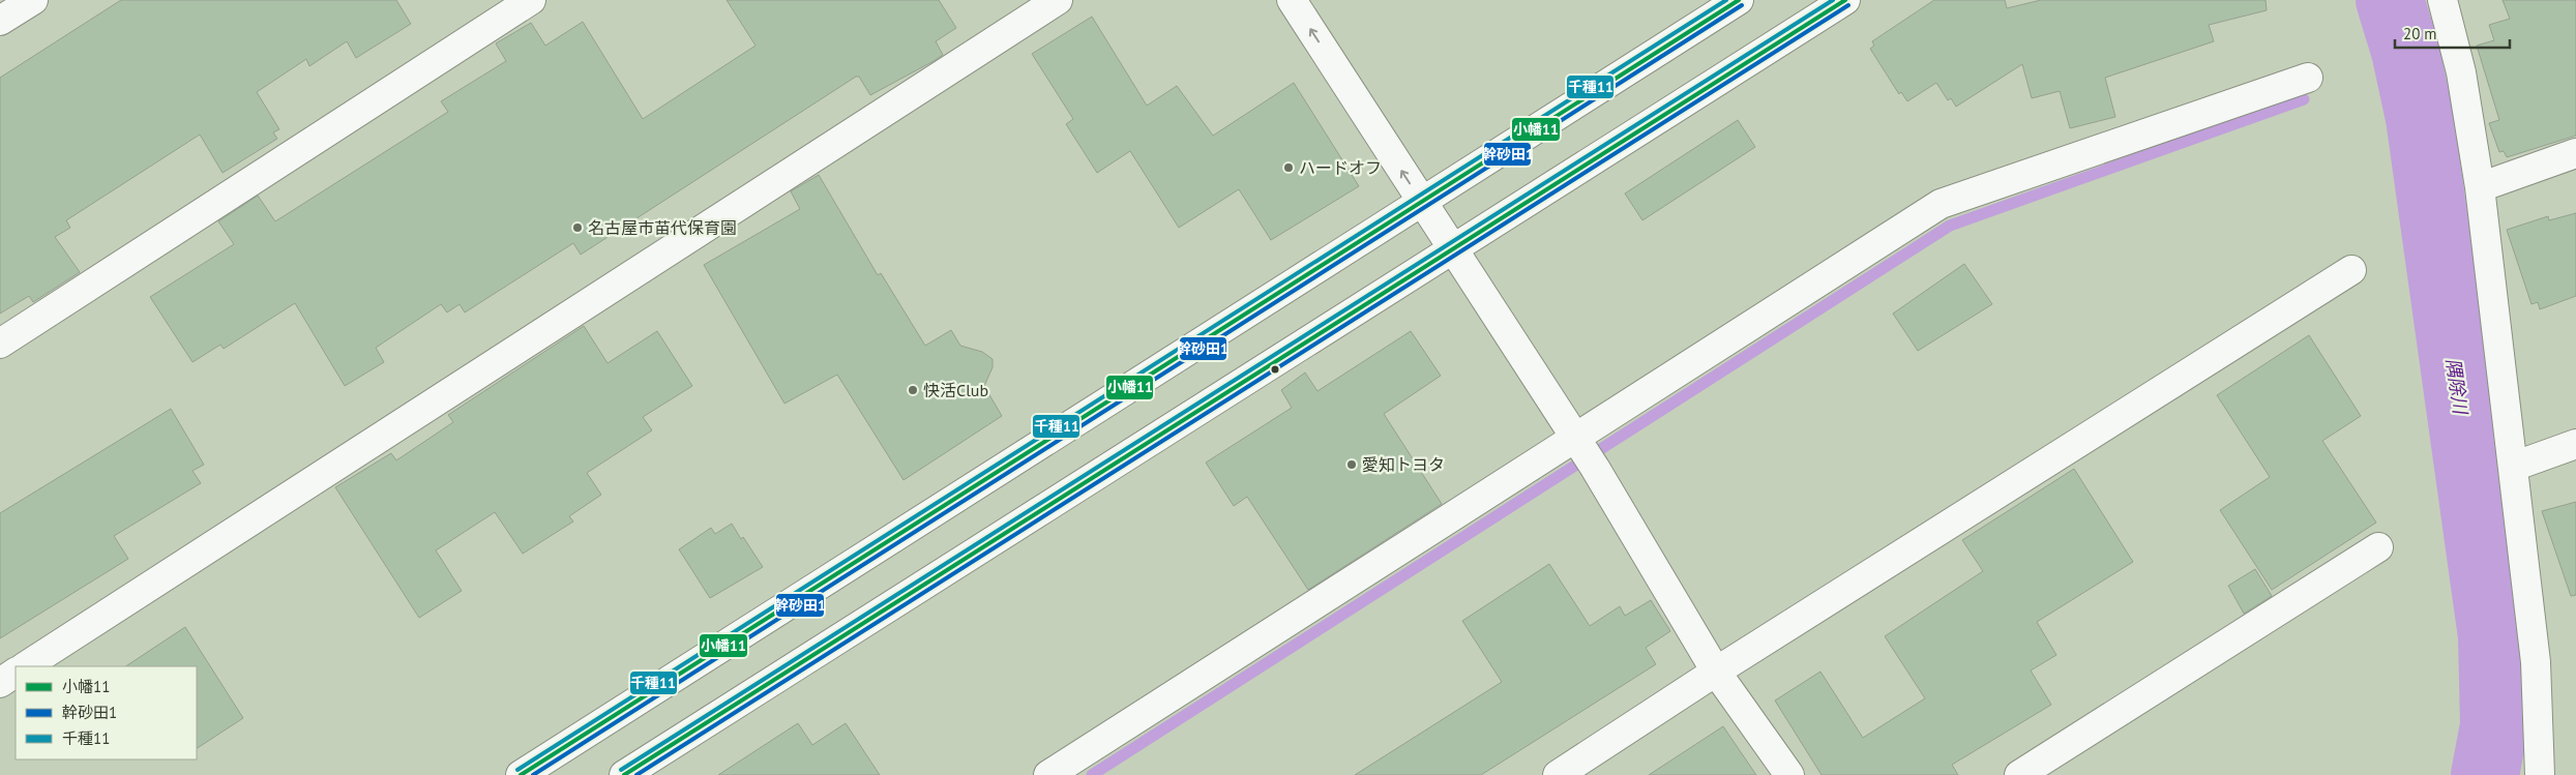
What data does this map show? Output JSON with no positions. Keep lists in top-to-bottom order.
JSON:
{
  "water": ["隅除川"],
  "places": [
    "ハードオフ",
    "名古屋市苗代保育園",
    "快活Club",
    "愛知トヨタ"
  ],
  "lines": ["transit line 小幡11", "transit line 千種11", "transit line 幹砂田1"],
  "legend": ["小幡11", "幹砂田1", "千種11"],
  "scale_bar": "20 m"
}
